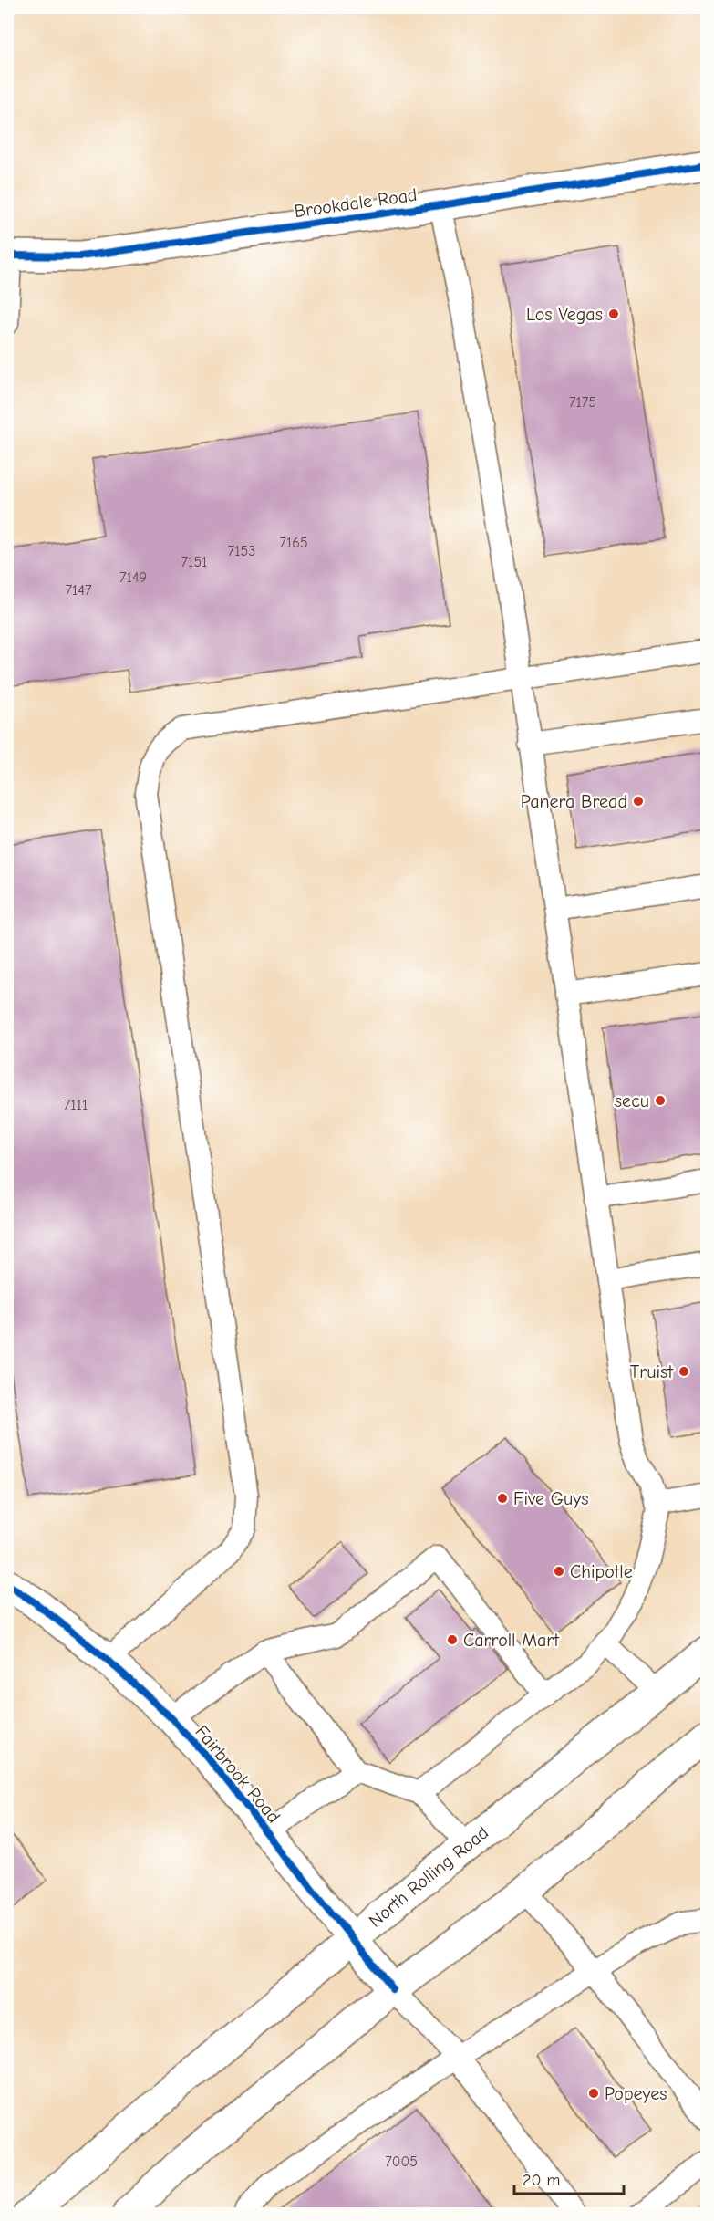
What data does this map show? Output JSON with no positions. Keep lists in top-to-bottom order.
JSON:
{
  "streets": {
    "main road": ["Brookdale Road", "Fairbrook Road", "North Rolling Road"]
  },
  "crossings": [
    ["Fairbrook Road", "North Rolling Road"]
  ],
  "places": [
    "Los Vegas",
    "Panera Bread",
    "secu",
    "Truist",
    "Five Guys",
    "Chipotle",
    "Carroll Mart",
    "Popeyes"
  ],
  "house_numbers": [
    "7175",
    "7165",
    "7153",
    "7151",
    "7149",
    "7147",
    "7111",
    "7005"
  ],
  "scale_bar": "20 m"
}
